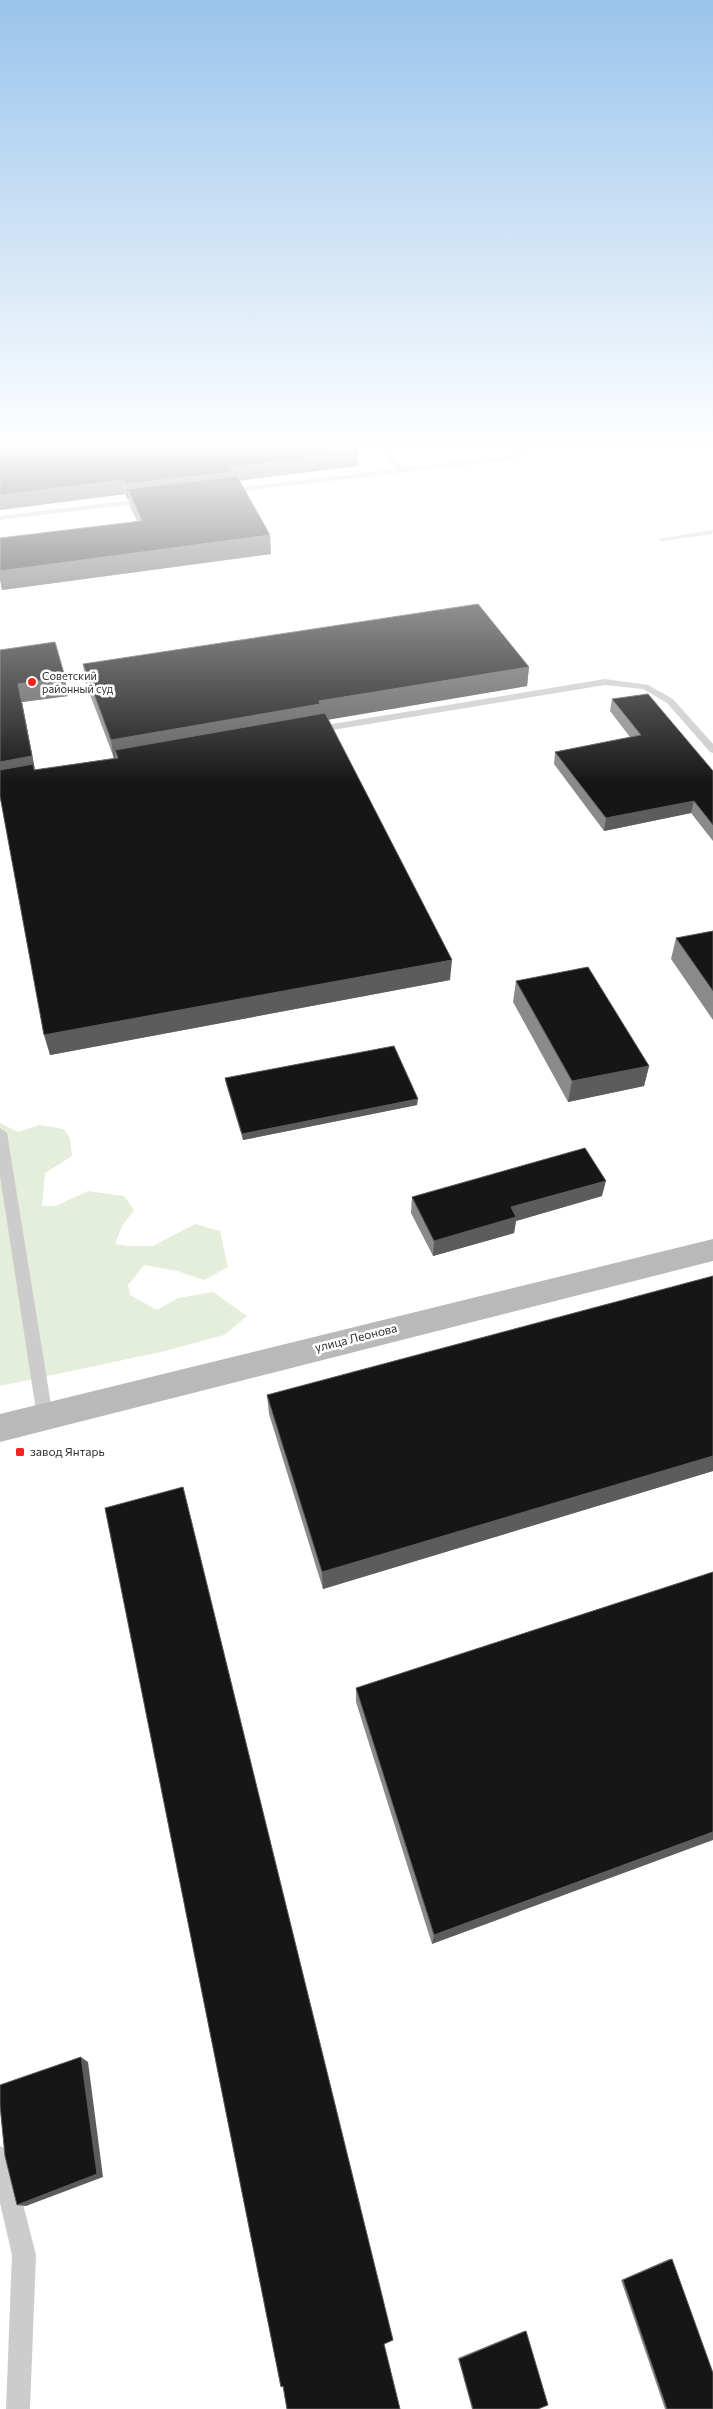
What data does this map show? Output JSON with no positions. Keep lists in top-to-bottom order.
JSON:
{
  "streets": {
    "street": ["улица Леонова"]
  },
  "places": {
    "other": ["Советский районный суд"],
    "transit": ["завод Янтарь"]
  }
}
